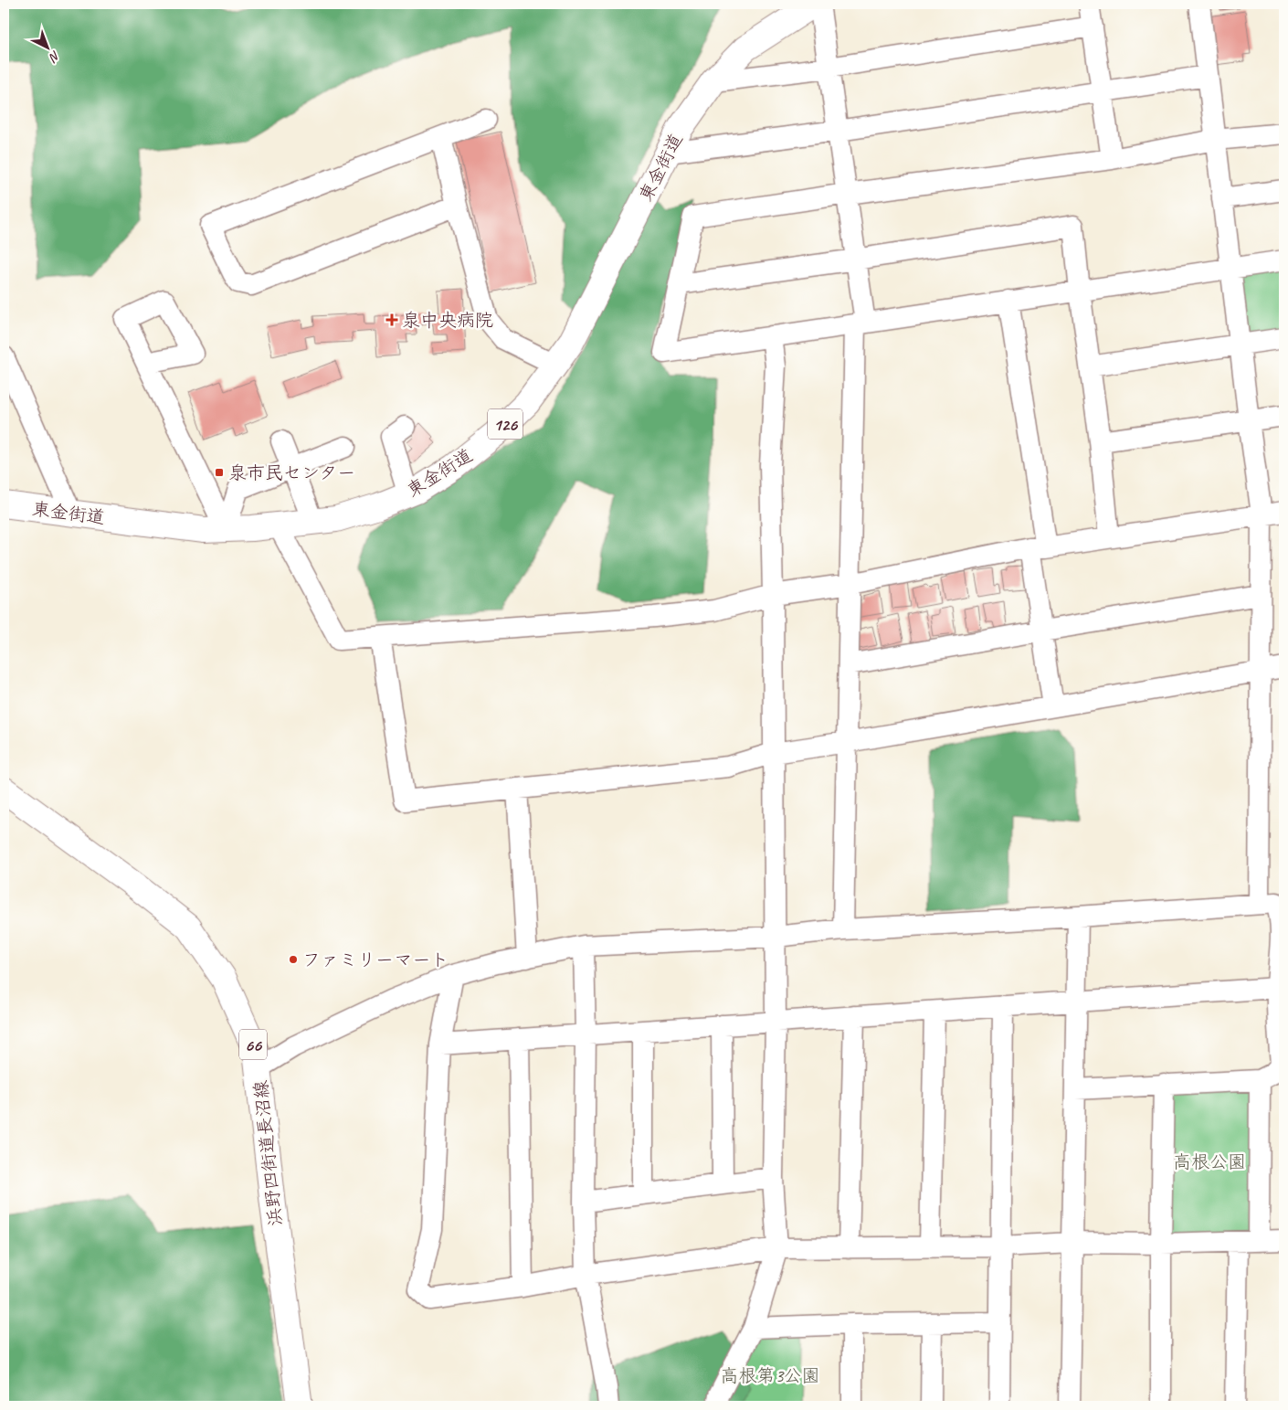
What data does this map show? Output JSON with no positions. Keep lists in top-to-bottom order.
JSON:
{
  "streets": {
    "main road": [
      "東金街道",
      "126",
      "66",
      "浜野四街道長沼線"
    ]
  },
  "parks": ["高根公園", "高根第3公園"],
  "places": {
    "health": ["泉中央病院"],
    "transit": ["泉市民センター"],
    "other": ["ファミリーマート"]
  },
  "north": "bottom right"
}
